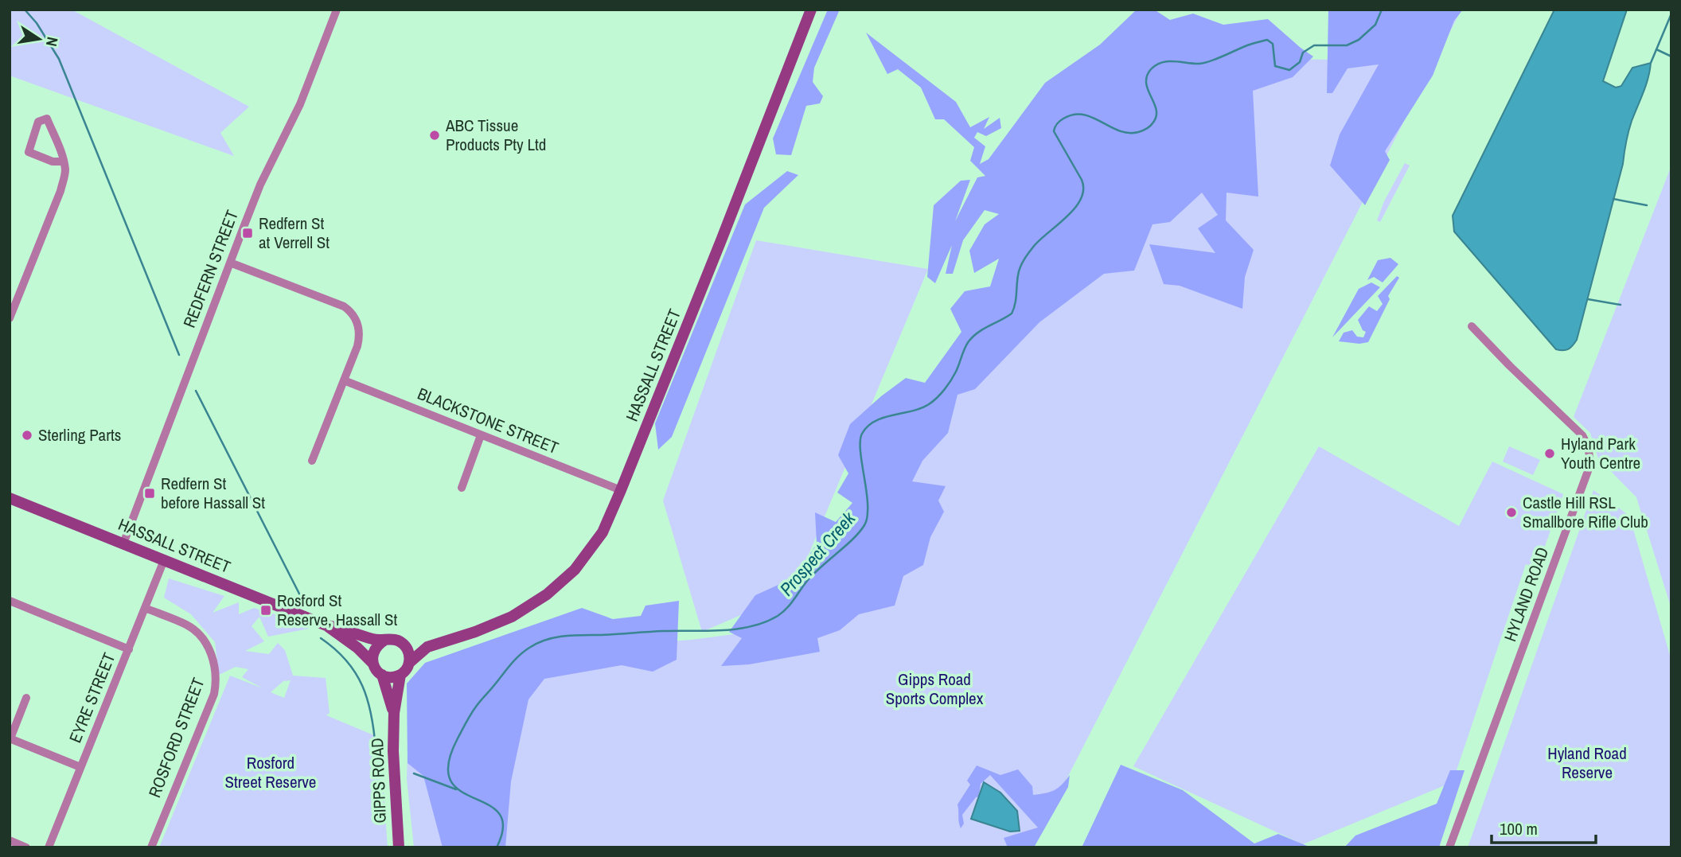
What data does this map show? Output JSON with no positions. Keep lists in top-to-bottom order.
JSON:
{
  "streets": {
    "main road": ["HASSALL STREET", "GIPPS ROAD"],
    "street": [
      "REDFERN STREET",
      "BLACKSTONE STREET",
      "HYLAND ROAD",
      "EYRE STREET",
      "ROSFORD STREET"
    ]
  },
  "crossings": [
    ["REDFERN STREET", "HASSALL STREET"],
    ["HASSALL STREET", "BLACKSTONE STREET"],
    ["HASSALL STREET", "EYRE STREET"],
    ["HASSALL STREET", "GIPPS ROAD"],
    ["EYRE STREET", "ROSFORD STREET"]
  ],
  "water": ["Prospect Creek"],
  "parks": ["Gipps Road Sports Complex", "Hyland Road Reserve", "Rosford Street Reserve"],
  "places": {
    "other": [
      "ABC Tissue Products Pty Ltd",
      "Sterling Parts",
      "Hyland Park Youth Centre",
      "Castle Hill RSL Smallbore Rifle Club"
    ],
    "transit": ["Redfern St at Verrell St", "Redfern St before Hassall St", "Rosford St Reserve, Hassall St"]
  },
  "scale_bar": "100 m",
  "north": "right"
}
